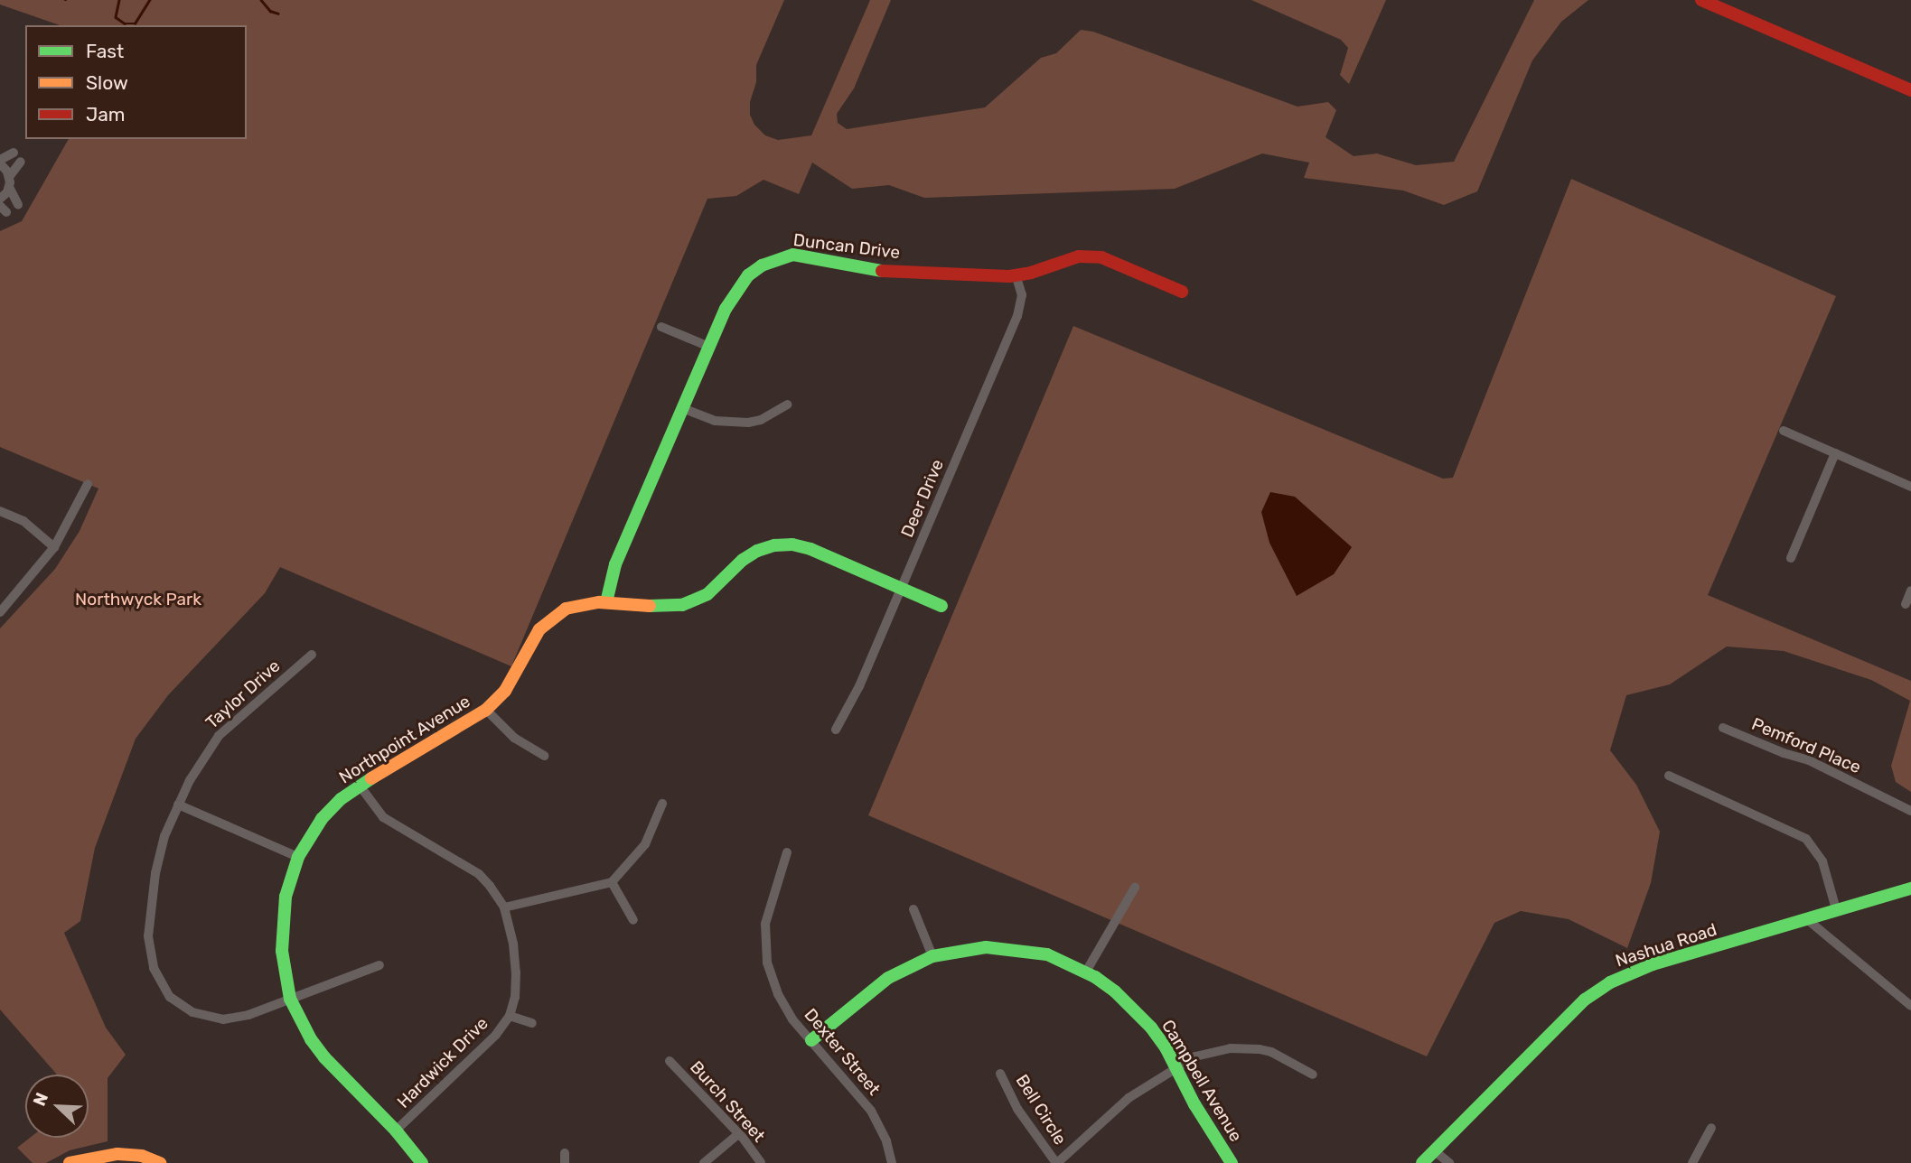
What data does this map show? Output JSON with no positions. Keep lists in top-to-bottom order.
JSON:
{
  "streets": {
    "street": [
      "Duncan Drive",
      "Deer Drive",
      "Taylor Drive",
      "Northpoint Avenue",
      "Pemford Place",
      "Nashua Road",
      "Dexter Street",
      "Hardwick Drive",
      "Campbell Avenue",
      "Burch Street",
      "Bell Circle"
    ]
  },
  "crossings": [
    ["Duncan Drive", "Deer Drive"],
    ["Duncan Drive", "Northpoint Avenue"],
    ["Deer Drive", "Northpoint Avenue"],
    ["Taylor Drive", "Northpoint Avenue"],
    ["Northpoint Avenue", "Hardwick Drive"],
    ["Dexter Street", "Campbell Avenue"]
  ],
  "parks": ["Northwyck Park"],
  "legend": ["Fast", "Slow", "Jam"],
  "north": "top left"
}
